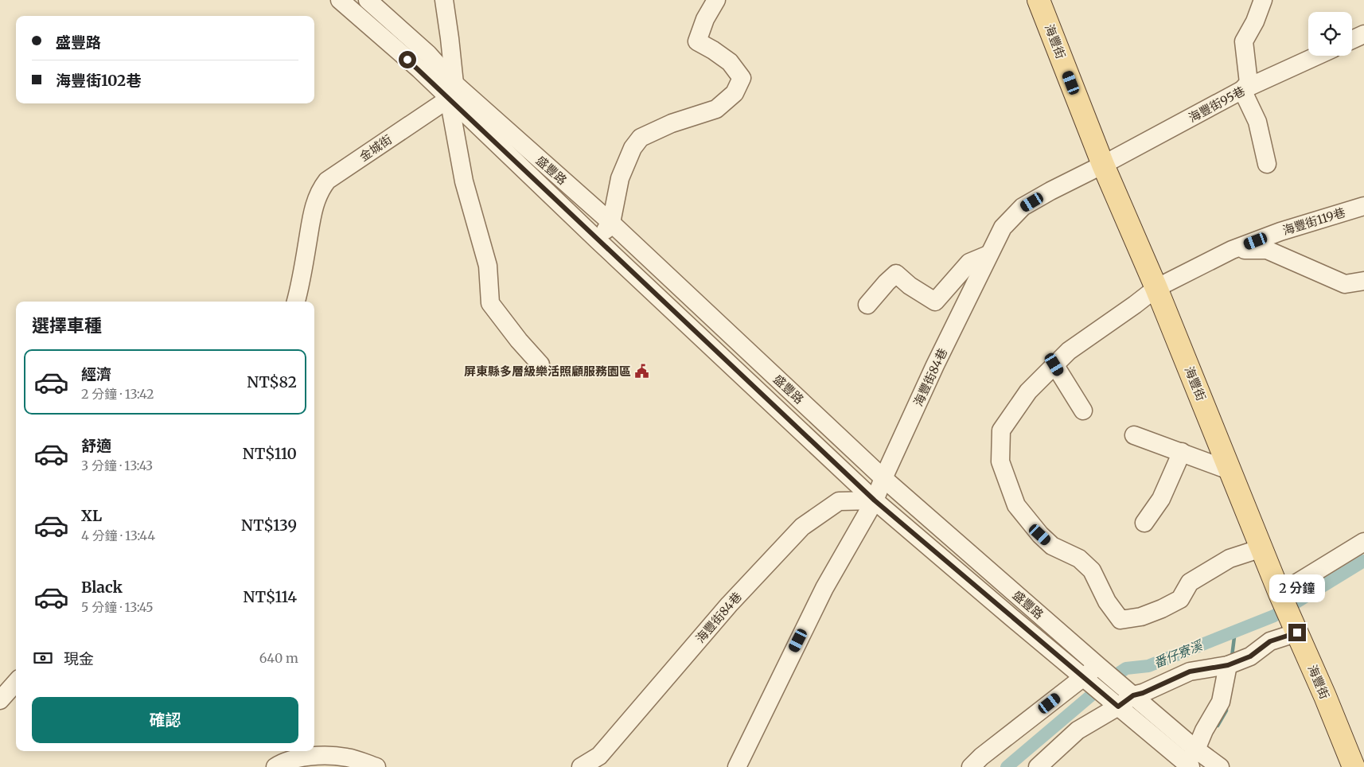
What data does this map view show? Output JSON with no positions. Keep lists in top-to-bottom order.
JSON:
{
  "streets": {
    "main road": ["海豐街"],
    "street": [
      "海豐街95巷",
      "金城街",
      "盛豐路",
      "海豐街119巷",
      "海豐街84巷"
    ]
  },
  "crossings": [
    ["海豐街", "海豐街95巷"],
    ["海豐街", "海豐街119巷"],
    ["海豐街", "海豐街84巷"],
    ["海豐街95巷", "海豐街84巷"],
    ["金城街", "盛豐路"],
    ["盛豐路", "海豐街84巷"]
  ],
  "water": ["番仔寮溪"],
  "places": {
    "public building": ["屏東縣多層級樂活照顧服務園區"]
  },
  "page": {
    "banner": ["盛豐路", "海豐街102巷"],
    "heading": "選擇車種",
    "list": [
      {
        "name": "經濟",
        "note": "2 分鐘 · 13:42",
        "value": "NT$82"
      },
      {
        "name": "舒適",
        "note": "3 分鐘 · 13:43",
        "value": "NT$110"
      },
      {
        "name": "XL",
        "note": "4 分鐘 · 13:44",
        "value": "NT$139"
      },
      {
        "name": "Black",
        "note": "5 分鐘 · 13:45",
        "value": "NT$114"
      }
    ],
    "bubble": "2 分鐘",
    "pay": ["現金", "640 m"],
    "buttons": "確認"
  }
}
